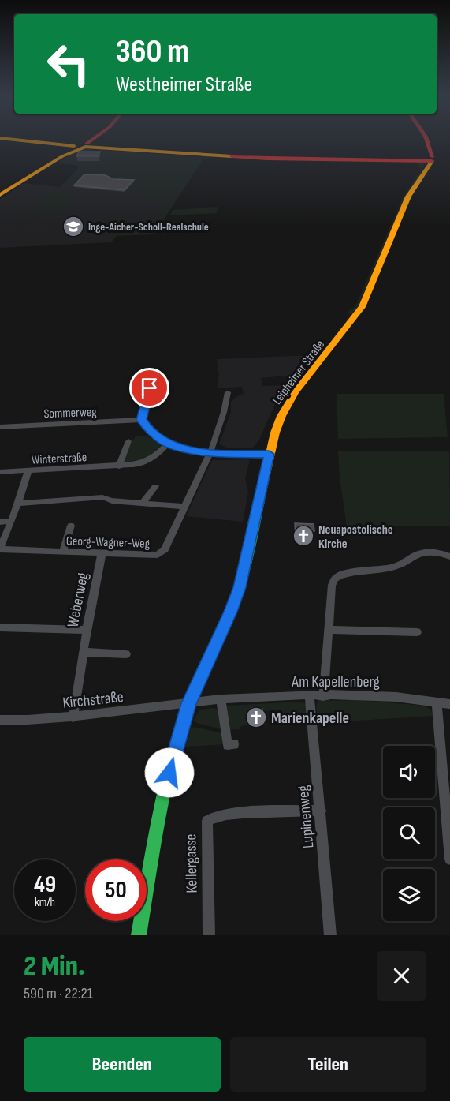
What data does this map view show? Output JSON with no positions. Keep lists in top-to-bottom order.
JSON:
{
  "streets": {
    "main road": ["Leipheimer Straße"],
    "street": [
      "Sommerweg",
      "Winterstraße",
      "Georg-Wagner-Weg",
      "Weberweg",
      "Am Kapellenberg",
      "Kirchstraße",
      "Lupinenweg",
      "Kellergasse"
    ]
  },
  "crossings": [
    ["Leipheimer Straße", "Am Kapellenberg"],
    ["Leipheimer Straße", "Kirchstraße"],
    ["Georg-Wagner-Weg", "Weberweg"],
    ["Weberweg", "Kirchstraße"],
    ["Am Kapellenberg", "Kirchstraße"],
    ["Am Kapellenberg", "Lupinenweg"],
    ["Lupinenweg", "Kellergasse"]
  ],
  "places": {
    "school or university": ["Inge-Aicher-Scholl-Realschule"],
    "church": ["Neuapostolische Kirche", "Marienkapelle"]
  },
  "page": {
    "turn": ["360 m", "Westheimer Straße"],
    "speed": "49 km/h",
    "limit": "50",
    "heading": ["2 Min.", "590 m · 22:21"],
    "buttons": ["Beenden", "Teilen"]
  }
}
